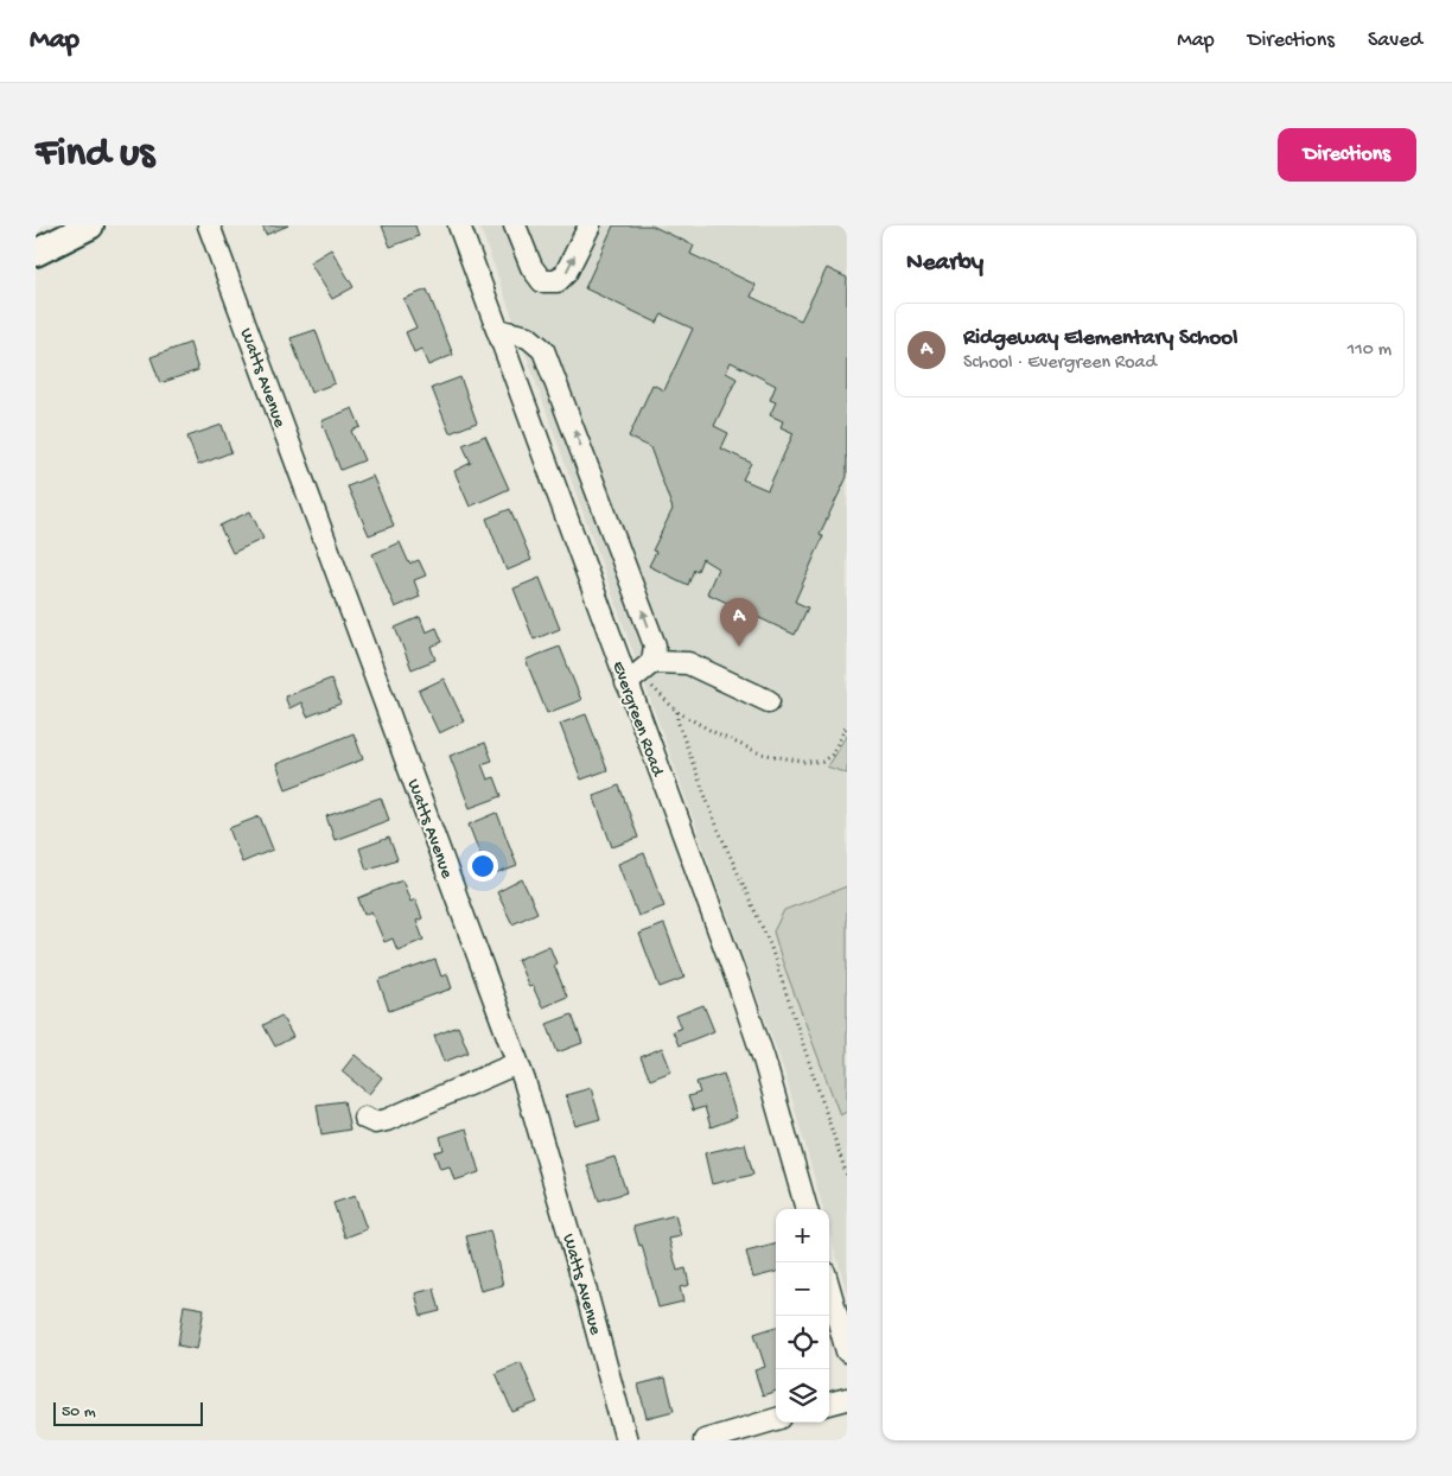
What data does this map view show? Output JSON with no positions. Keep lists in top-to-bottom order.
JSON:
{
  "streets": {
    "street": ["Watts Avenue", "Evergreen Road"]
  },
  "scale_bar": "50 m",
  "page": {
    "header": "Map",
    "nav": ["Map", "Directions", "Saved"],
    "buttons": "Directions",
    "title": "Find us",
    "heading": "Nearby",
    "list": [
      {
        "mark": "A",
        "name": "Ridgeway Elementary School",
        "note": "School · Evergreen Road",
        "value": "110 m"
      }
    ],
    "pins": "A",
    "map_buttons": ["+", "−"],
    "scale": "50 m"
  }
}
